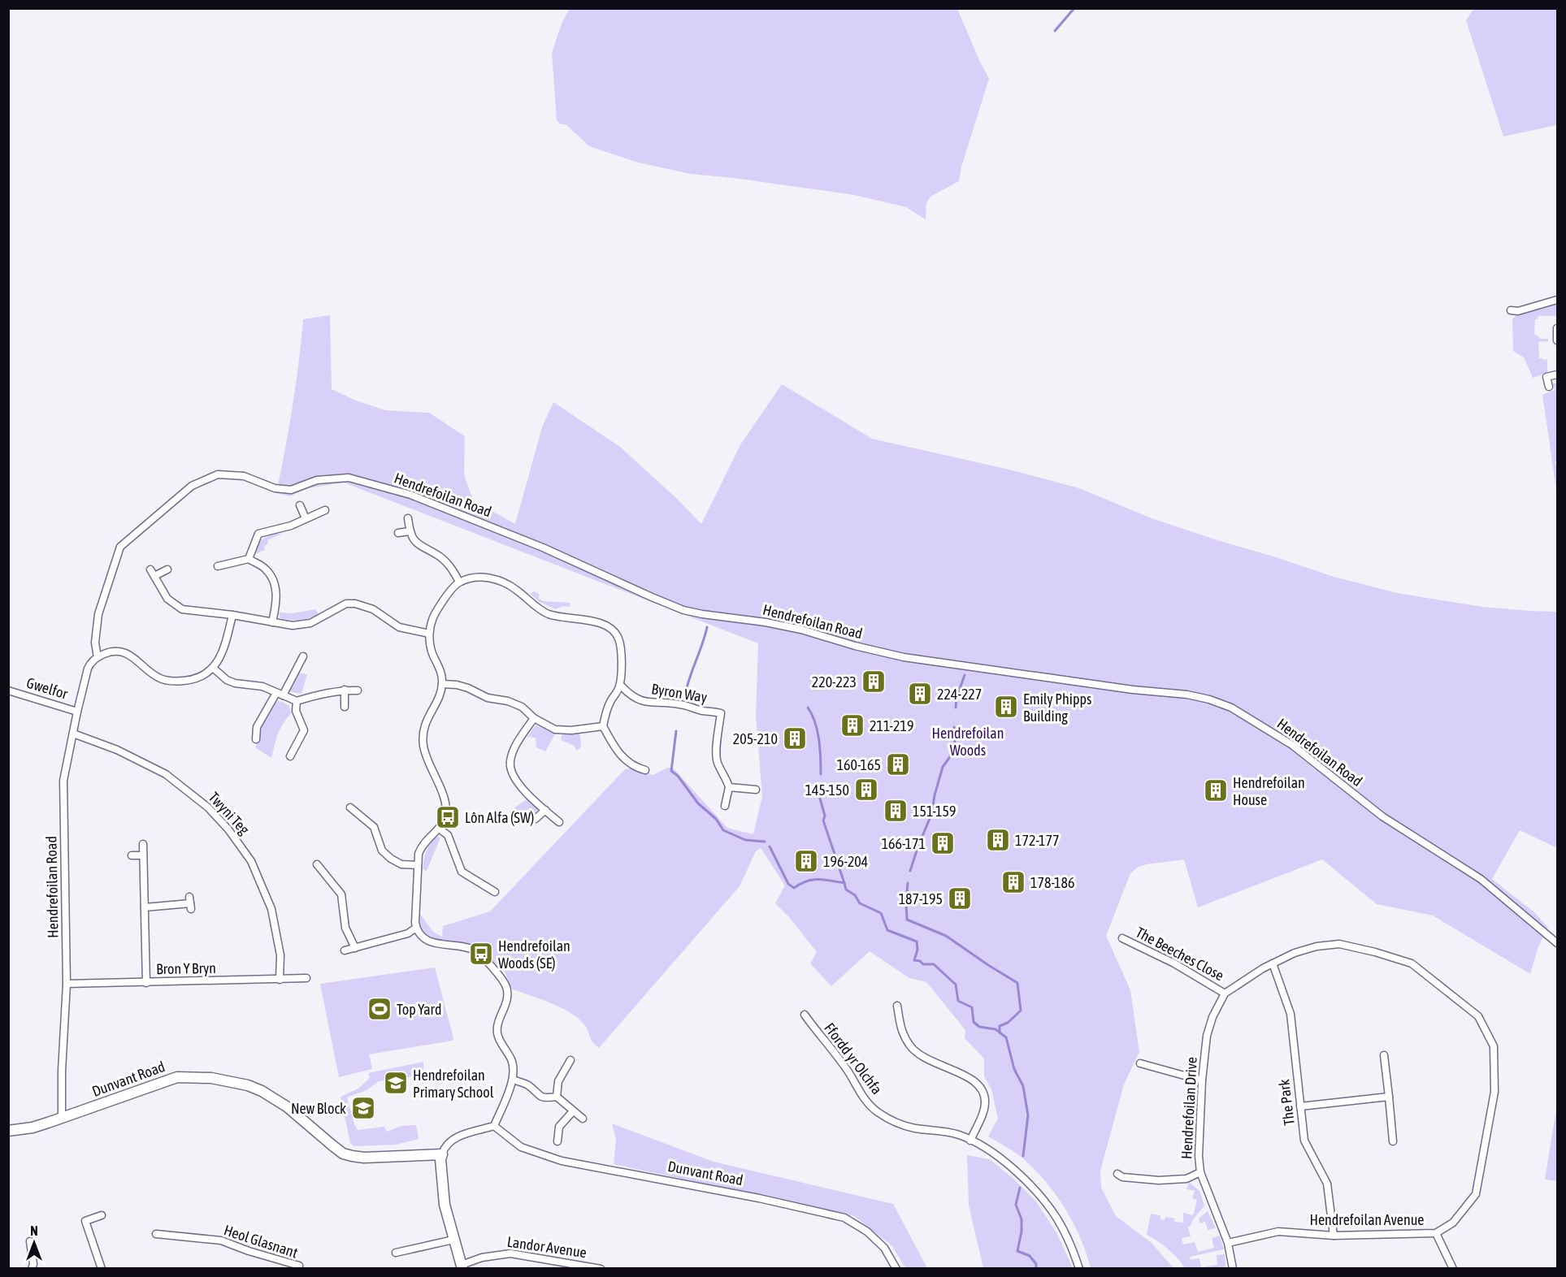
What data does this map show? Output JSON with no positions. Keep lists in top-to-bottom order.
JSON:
{
  "streets": {
    "street": [
      "Hendrefoilan Road",
      "Gwelfor",
      "Byron Way",
      "Twyni Teg",
      "The Beeches Close",
      "Bron Y Bryn",
      "Ffordd yr Olchfa",
      "Dunvant Road",
      "The Park",
      "Hendrefoilan Drive",
      "Hendrefoilan Avenue",
      "Heol Glasnant",
      "Landor Avenue"
    ]
  },
  "crossings": [
    ["Hendrefoilan Road", "Gwelfor"],
    ["Hendrefoilan Road", "Twyni Teg"],
    ["Hendrefoilan Road", "Bron Y Bryn"],
    ["Hendrefoilan Road", "Dunvant Road"],
    ["Twyni Teg", "Bron Y Bryn"],
    ["The Beeches Close", "Hendrefoilan Drive"],
    ["The Park", "Hendrefoilan Avenue"],
    ["Hendrefoilan Drive", "Hendrefoilan Avenue"]
  ],
  "parks": ["Hendrefoilan Woods"],
  "places": {
    "building": [
      "220-223",
      "224-227",
      "Emily Phipps Building",
      "211-219",
      "205-210",
      "160-165",
      "145-150",
      "Hendrefoilan House",
      "151-159",
      "172-177",
      "166-171",
      "196-204",
      "178-186",
      "187-195"
    ],
    "bus stop": ["Lôn Alfa (SW)", "Hendrefoilan Woods (SE)"],
    "sports": ["Top Yard"],
    "school or university": ["Hendrefoilan Primary School", "New Block"]
  },
  "north": "top"
}
